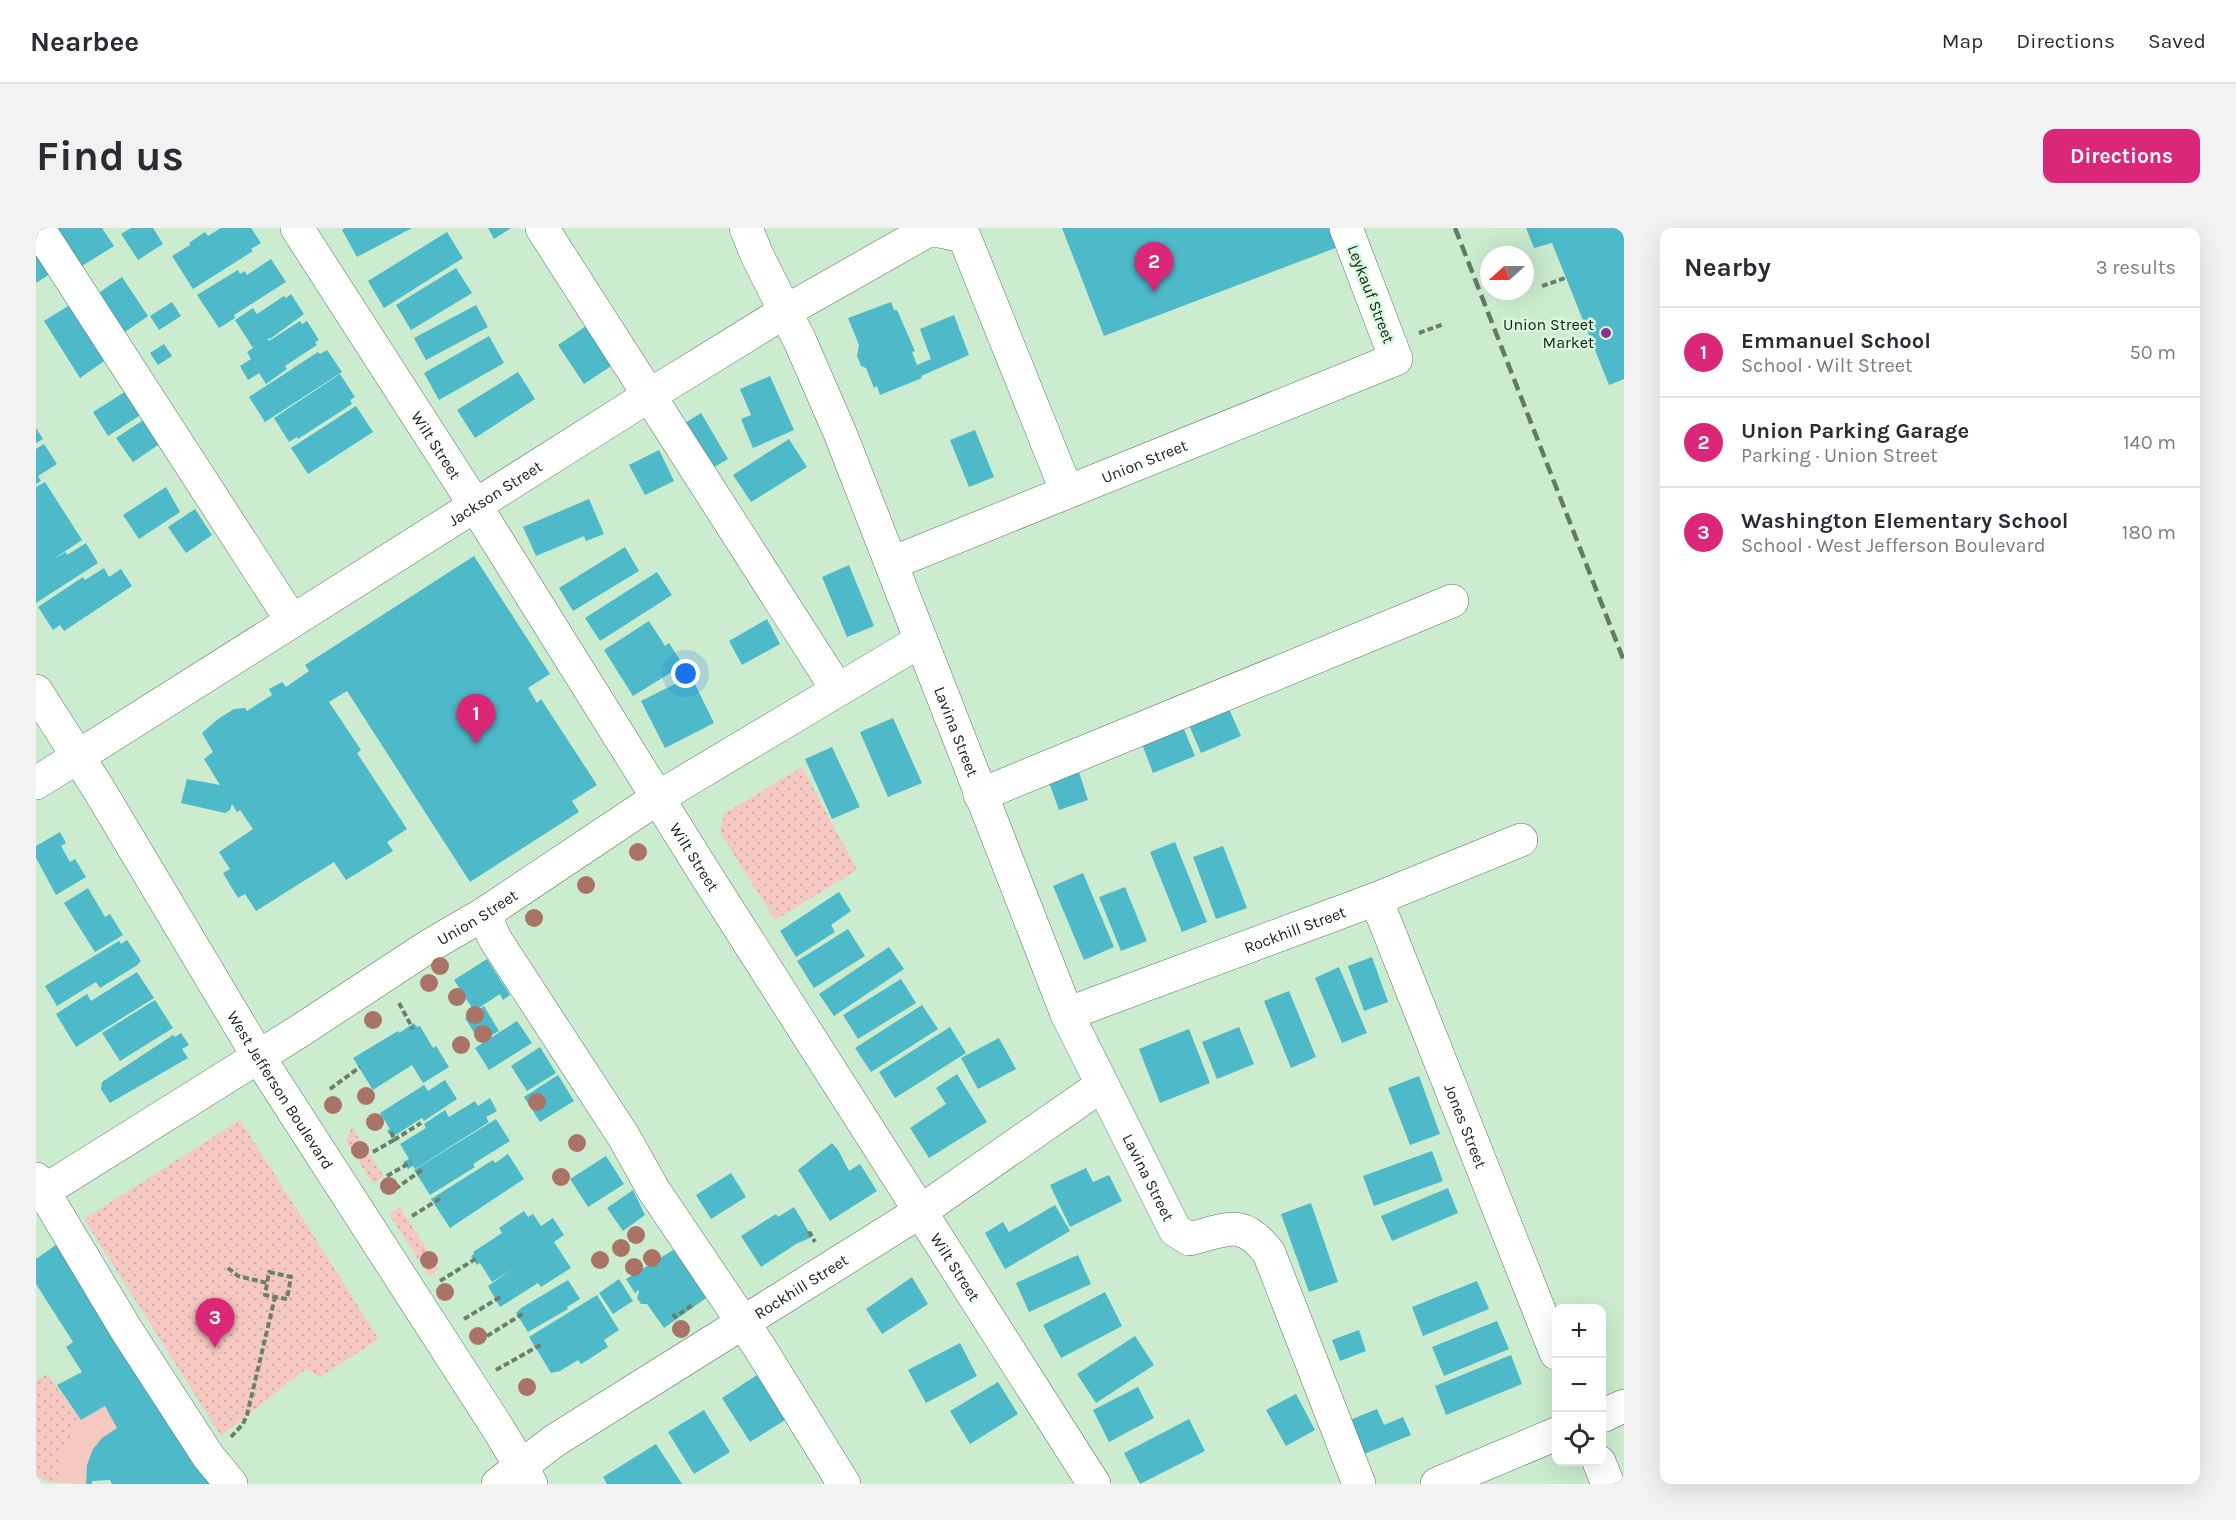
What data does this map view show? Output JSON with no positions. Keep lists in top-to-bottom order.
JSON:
{
  "streets": {
    "street": [
      "Leykauf Street",
      "Wilt Street",
      "Union Street",
      "Jackson Street",
      "Lavina Street",
      "Rockhill Street",
      "West Jefferson Boulevard",
      "Jones Street"
    ]
  },
  "crossings": [
    ["Leykauf Street", "Union Street"],
    ["Wilt Street", "Union Street"],
    ["Wilt Street", "Jackson Street"],
    ["Wilt Street", "Rockhill Street"],
    ["Union Street", "Jackson Street"],
    ["Union Street", "Lavina Street"],
    ["Union Street", "West Jefferson Boulevard"],
    ["Jackson Street", "Lavina Street"],
    ["Jackson Street", "West Jefferson Boulevard"],
    ["Lavina Street", "Rockhill Street"],
    ["Rockhill Street", "West Jefferson Boulevard"],
    ["Rockhill Street", "Jones Street"]
  ],
  "places": ["Union Street Market"],
  "north": "left",
  "page": {
    "header": "Nearbee",
    "nav": ["Map", "Directions", "Saved"],
    "buttons": "Directions",
    "title": "Find us",
    "heading": ["Nearby", "3 results"],
    "pins": ["2", "1", "3"],
    "list": [
      {
        "mark": "1",
        "name": "Emmanuel School",
        "note": "School · Wilt Street",
        "value": "50 m"
      },
      {
        "mark": "2",
        "name": "Union Parking Garage",
        "note": "Parking · Union Street",
        "value": "140 m"
      },
      {
        "mark": "3",
        "name": "Washington Elementary School",
        "note": "School · West Jefferson Boulevard",
        "value": "180 m"
      }
    ],
    "map_buttons": ["+", "−"]
  }
}
